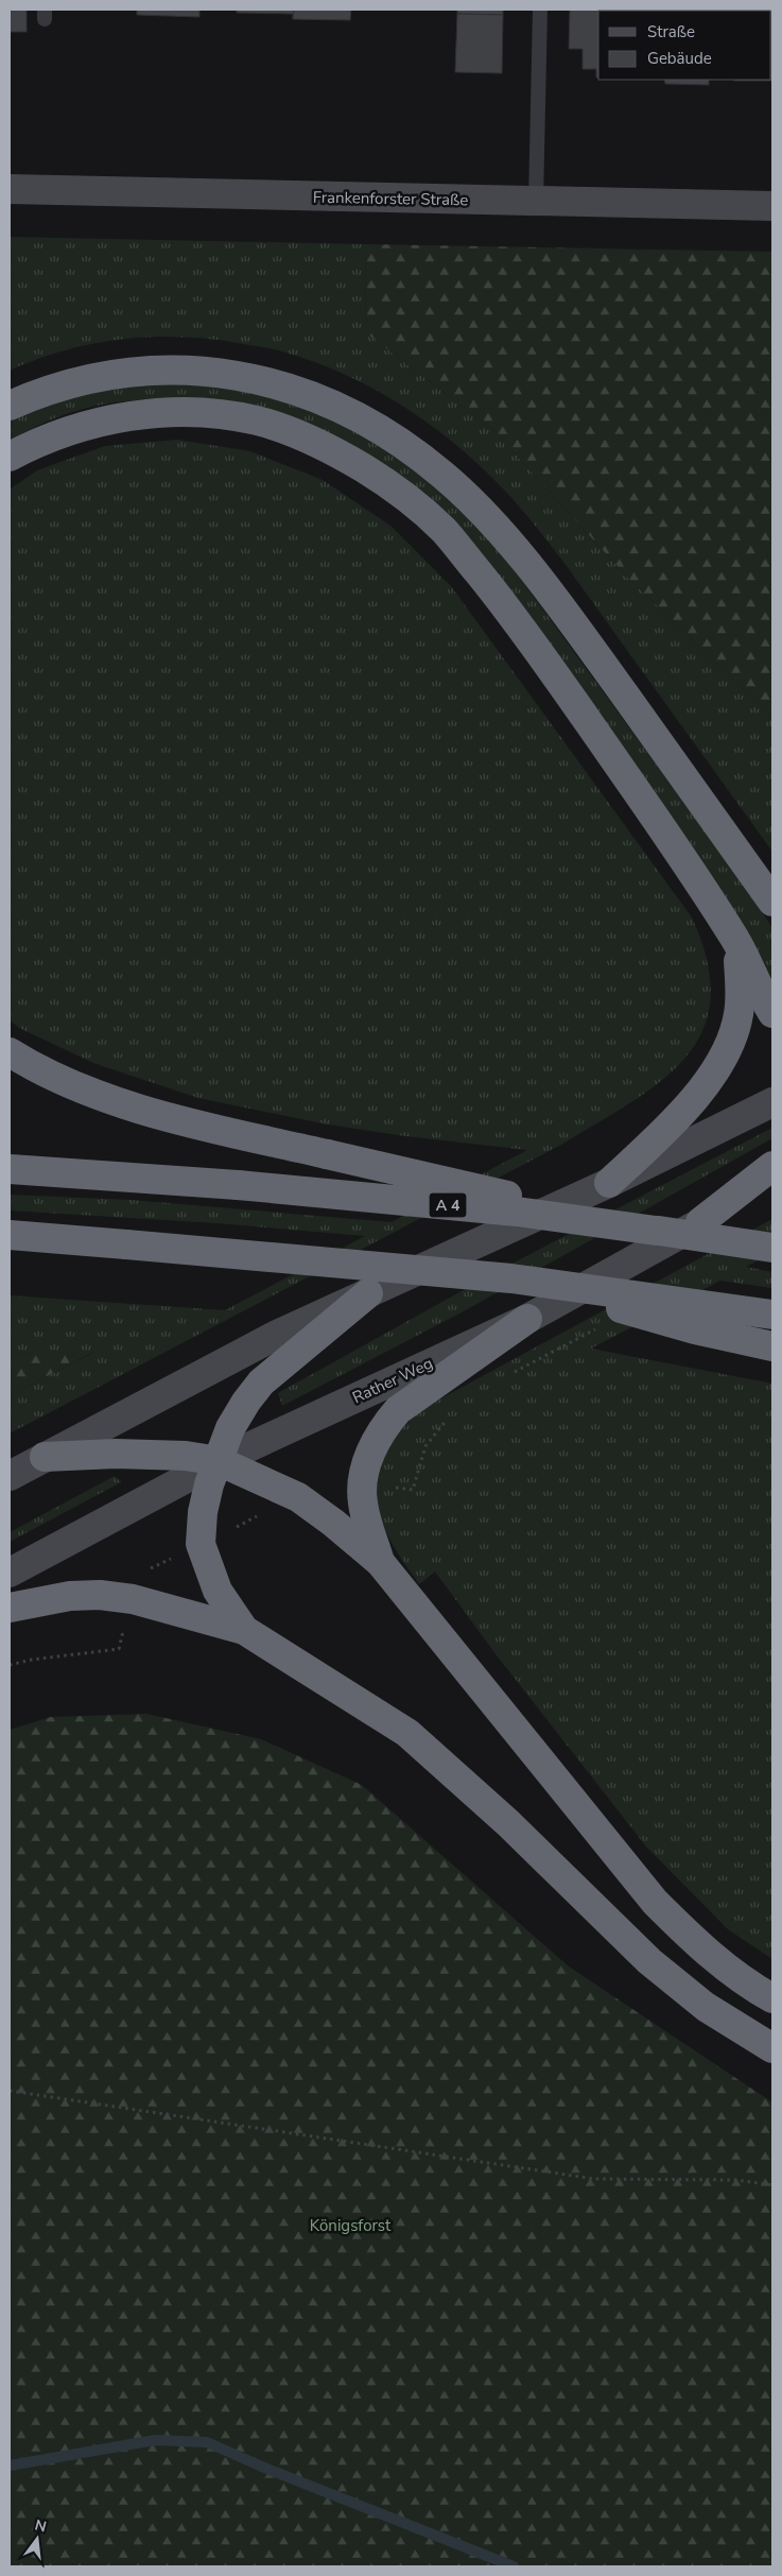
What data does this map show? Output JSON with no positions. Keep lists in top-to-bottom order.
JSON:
{
  "streets": {
    "highway": ["A 4"],
    "main road": ["Frankenforster Straße", "Rather Weg"]
  },
  "parks": ["Königsforst"],
  "legend": ["Straße", "Gebäude"],
  "north": "top"
}
